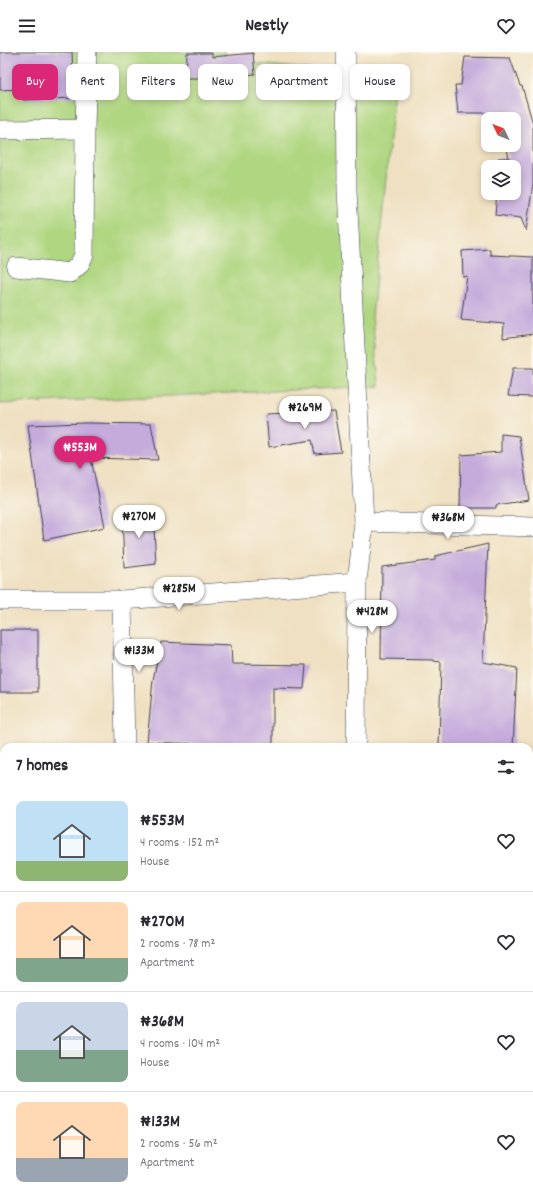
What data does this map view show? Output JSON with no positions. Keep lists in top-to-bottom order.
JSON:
{
  "north": "top left",
  "page": {
    "header": "Nestly",
    "chip": [
      "Buy",
      "Rent",
      "Filters",
      "New",
      "Apartment",
      "House"
    ],
    "price": [
      "₦269M",
      "₦553M",
      "₦270M",
      "₦368M",
      "₦285M",
      "₦428M",
      "₦133M"
    ],
    "heading": "7 homes",
    "list": [
      {
        "name": "₦553M",
        "note": "4 rooms · 152 m² · House"
      },
      {
        "name": "₦270M",
        "note": "2 rooms · 78 m² · Apartment"
      },
      {
        "name": "₦368M",
        "note": "4 rooms · 104 m² · House"
      },
      {
        "name": "₦133M",
        "note": "2 rooms · 56 m² · Apartment"
      }
    ]
  }
}
